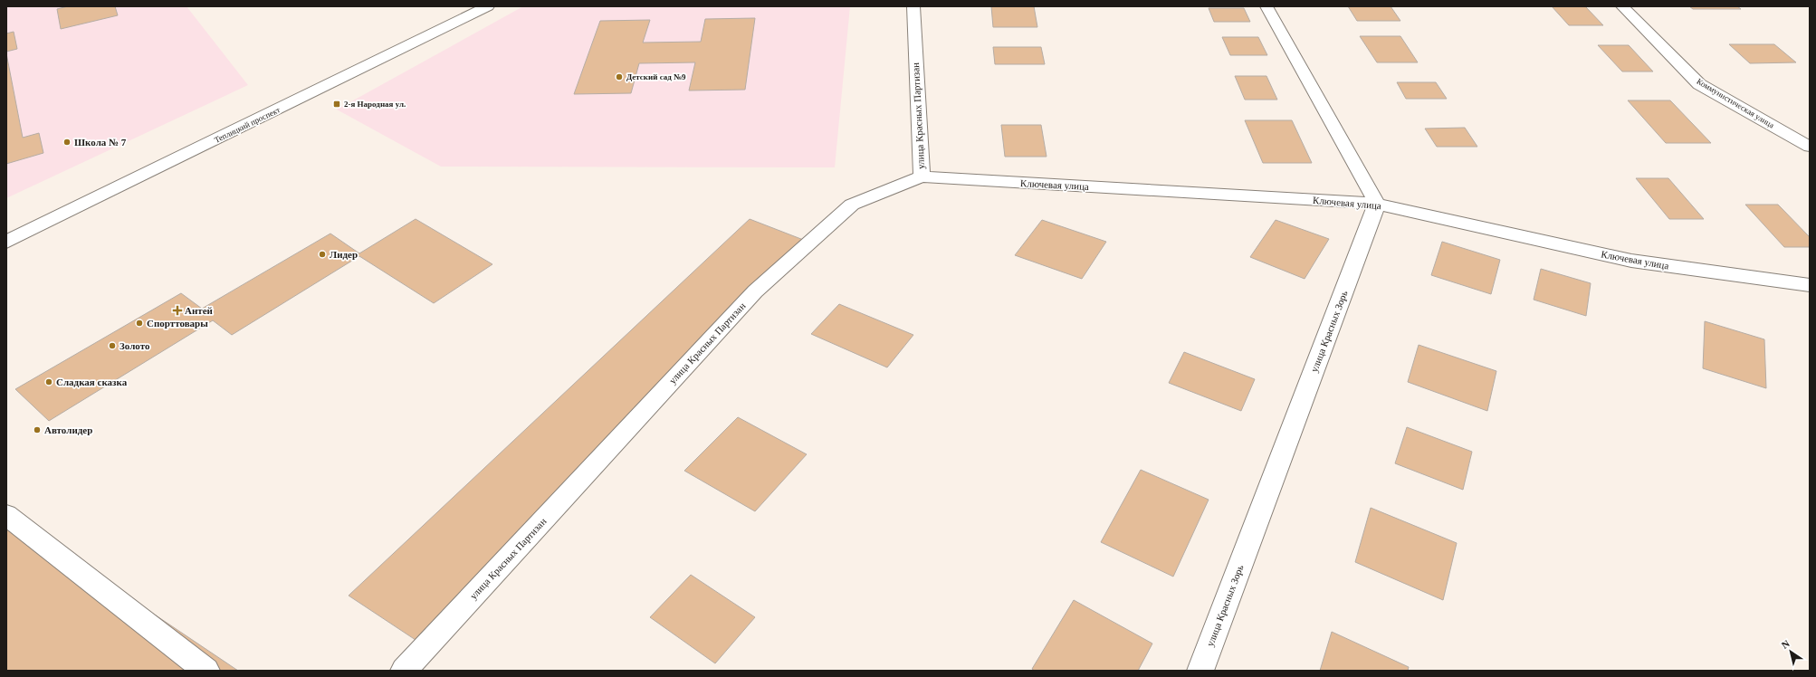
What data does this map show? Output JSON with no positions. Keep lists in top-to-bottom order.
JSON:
{
  "streets": {
    "street": [
      "Коммунистическая улица",
      "улица Красных Партизан",
      "Теплицкий проспект",
      "Ключевая улица",
      "улица Красных Зорь"
    ]
  },
  "crossings": [
    ["улица Красных Партизан", "Ключевая улица"],
    ["Ключевая улица", "улица Красных Зорь"]
  ],
  "places": {
    "other": [
      "Детский сад №9",
      "Школа № 7",
      "Лидер",
      "Спорттовары",
      "Золото",
      "Сладкая сказка",
      "Автолидер"
    ],
    "transit": ["2-я Народная ул."],
    "health": ["Антей"]
  },
  "north": "top left"
}
